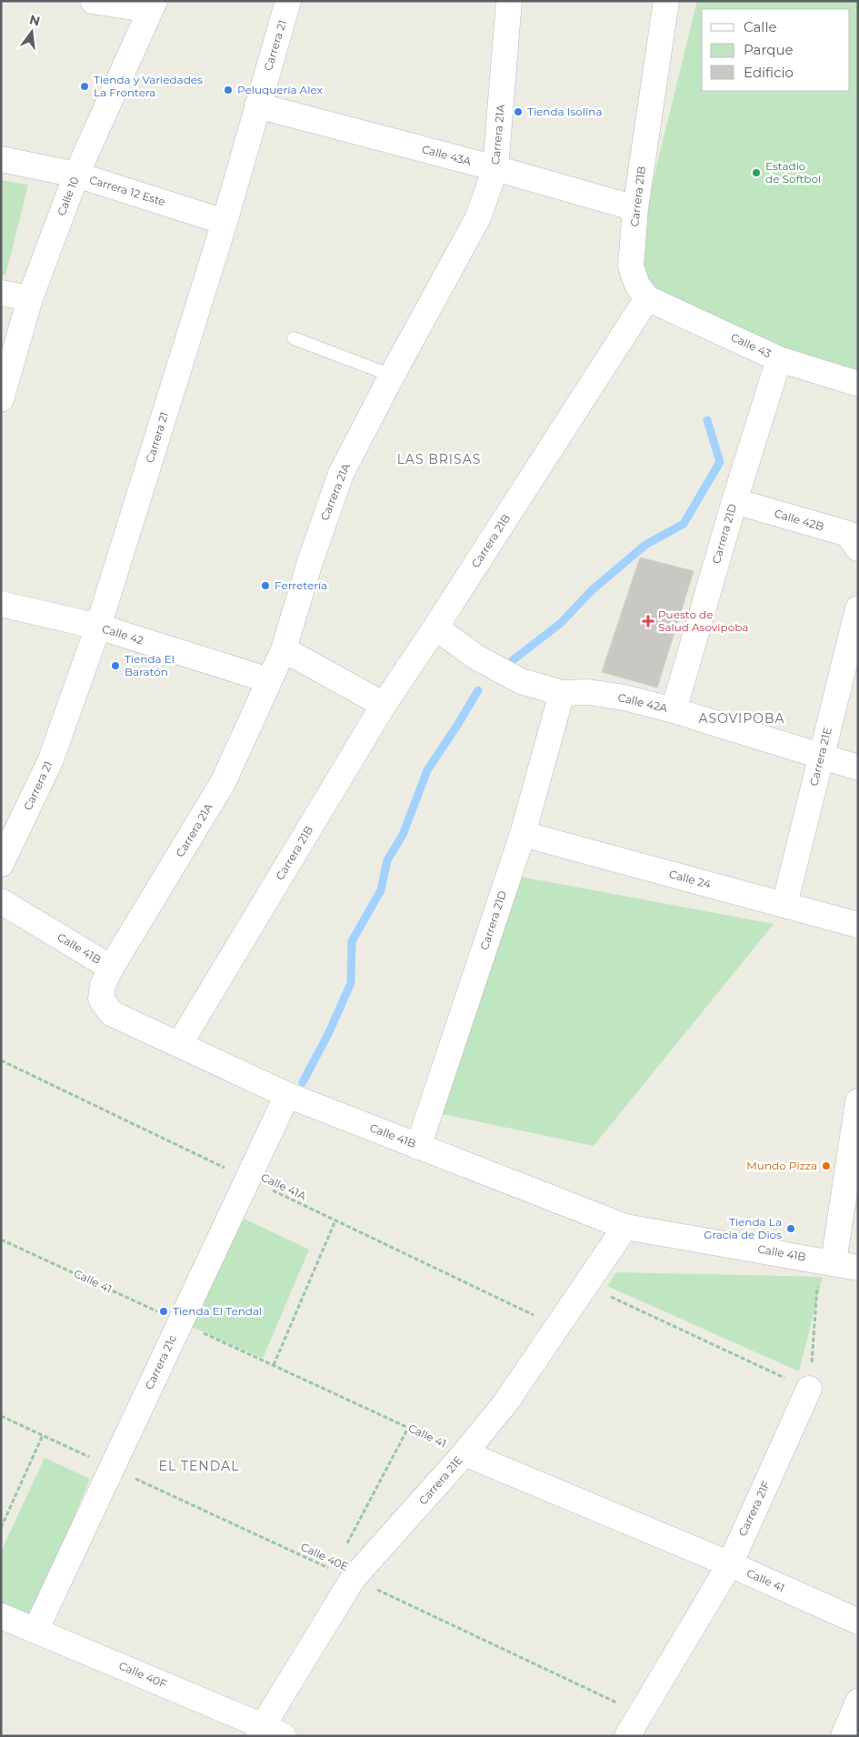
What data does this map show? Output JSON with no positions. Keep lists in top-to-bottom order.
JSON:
{
  "streets": {
    "street": [
      "Carrera 21",
      "Carrera 21A",
      "Calle 43A",
      "Carrera 12 Este",
      "Calle 10",
      "Carrera 21B",
      "Calle 43",
      "Calle 42B",
      "Carrera 21D",
      "Calle 42",
      "Calle 42A",
      "Carrera 21E",
      "Calle 24",
      "Calle 41B",
      "Calle 41",
      "Carrera 21c",
      "Carrera 21F",
      "Calle 40F"
    ],
    "path": ["Calle 41A", "Calle 40E"]
  },
  "crossings": [
    ["Carrera 21", "Calle 43A"],
    ["Carrera 21", "Carrera 12 Este"],
    ["Carrera 21", "Calle 42"],
    ["Carrera 21A", "Calle 43A"],
    ["Carrera 21A", "Calle 42"],
    ["Carrera 21A", "Calle 41B"],
    ["Calle 43A", "Carrera 21B"],
    ["Carrera 12 Este", "Calle 10"],
    ["Carrera 21B", "Calle 43"],
    ["Carrera 21B", "Calle 42A"],
    ["Carrera 21B", "Calle 41B"],
    ["Calle 43", "Carrera 21D"],
    ["Calle 42B", "Carrera 21D"],
    ["Carrera 21D", "Calle 42A"],
    ["Carrera 21D", "Calle 24"],
    ["Carrera 21D", "Calle 41B"],
    ["Calle 42A", "Carrera 21E"],
    ["Carrera 21E", "Calle 24"],
    ["Carrera 21E", "Calle 41B"],
    ["Carrera 21E", "Calle 41A"],
    ["Carrera 21E", "Calle 41"],
    ["Carrera 21E", "Calle 40E"],
    ["Carrera 21E", "Calle 40F"],
    ["Calle 41B", "Carrera 21c"],
    ["Calle 41A", "Carrera 21c"],
    ["Calle 41", "Carrera 21c"],
    ["Calle 41", "Carrera 21F"],
    ["Carrera 21c", "Calle 40E"],
    ["Carrera 21c", "Calle 40F"],
    ["Carrera 21F", "Calle 40E"]
  ],
  "districts": ["LAS BRISAS", "ASOVIPOBA", "EL TENDAL"],
  "places": {
    "other": [
      "Tienda y Variedades La Frontera",
      "Peluquería Alex",
      "Tienda Isolina",
      "Estadio de Softbol",
      "Ferretería",
      "Tienda El Baratón",
      "Mundo Pizza",
      "Tienda La Gracia de Dios",
      "Tienda El Tendal"
    ],
    "health": ["Puesto de Salud Asovipoba"]
  },
  "legend": ["Calle", "Parque", "Edificio"],
  "north": "top"
}
